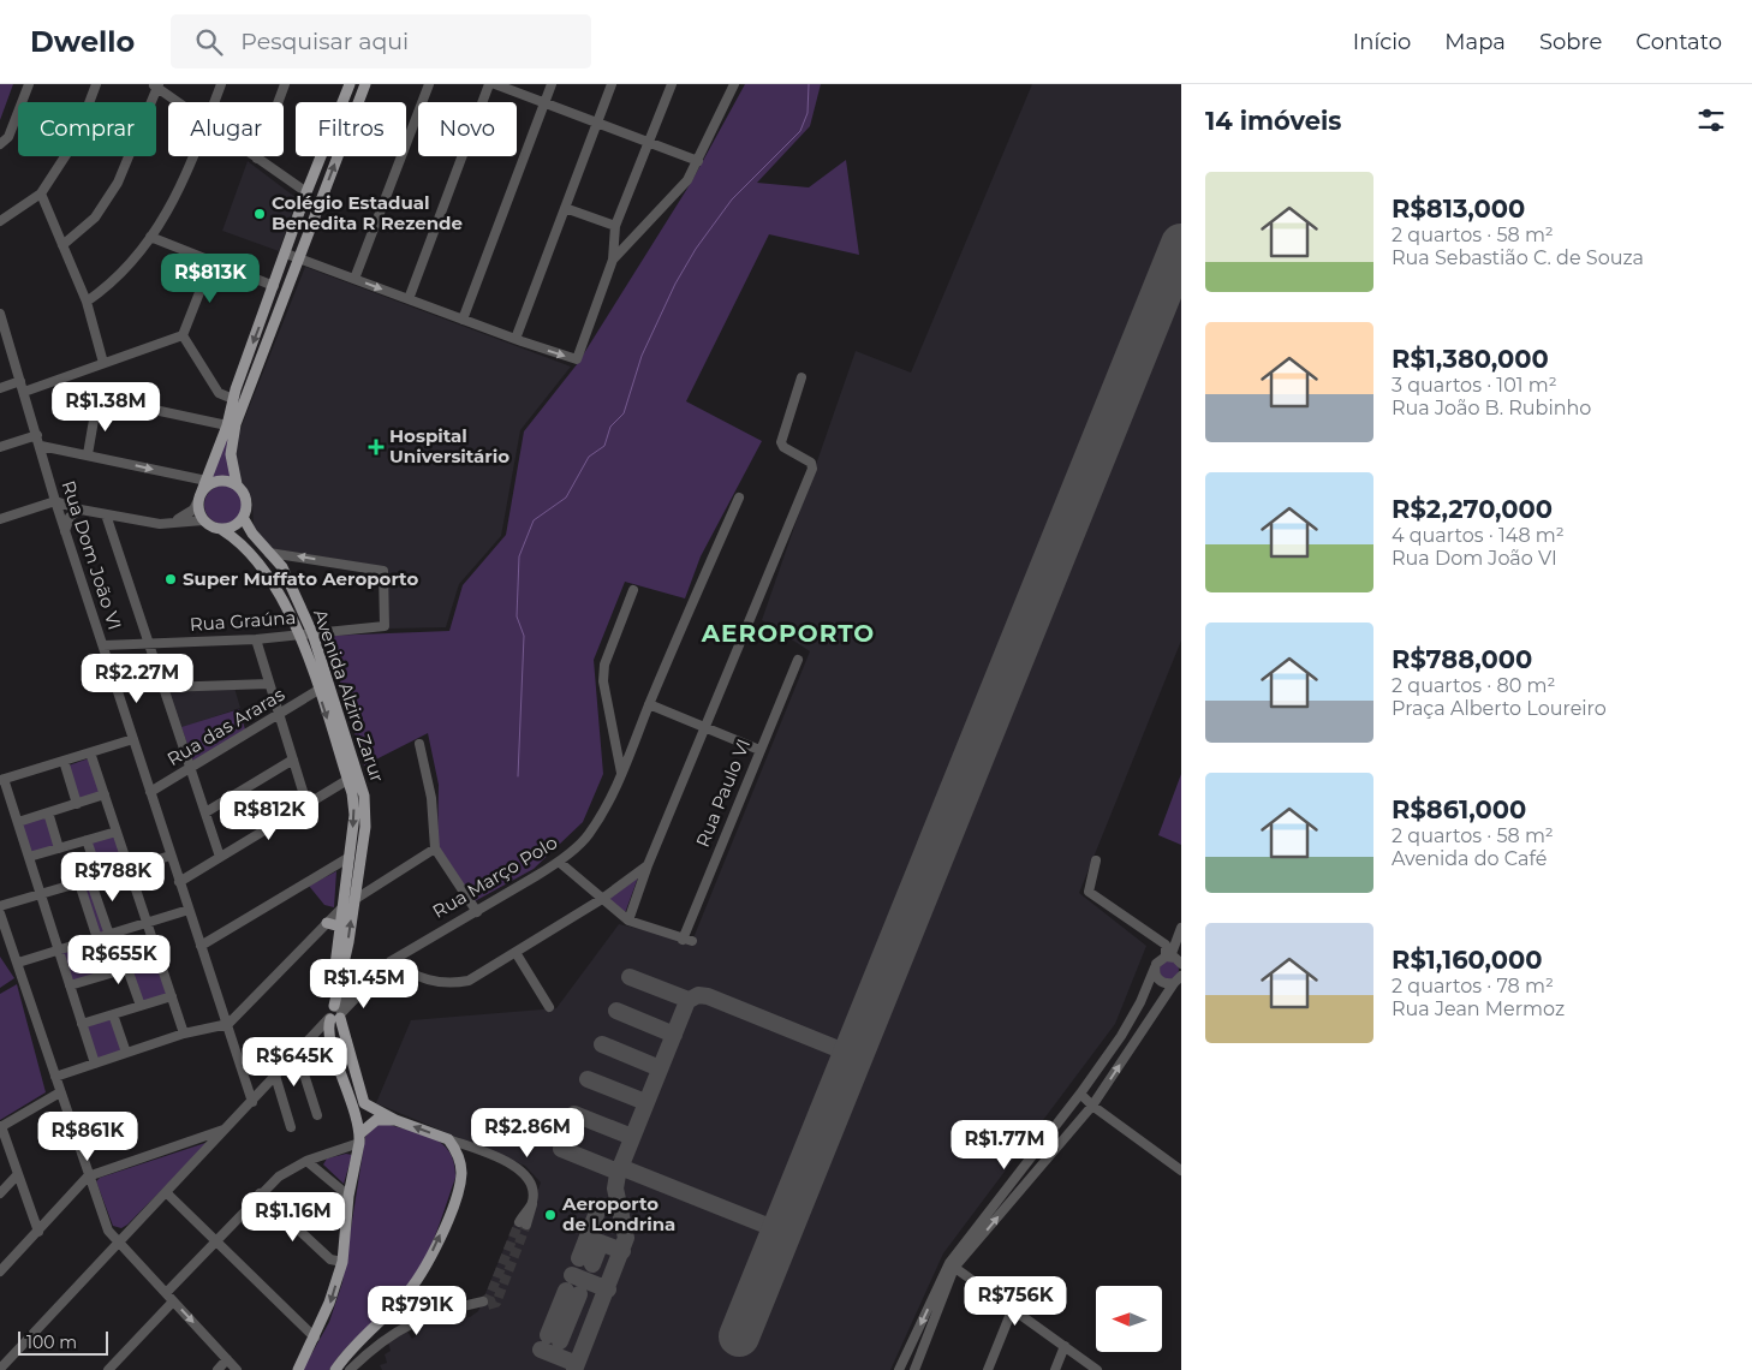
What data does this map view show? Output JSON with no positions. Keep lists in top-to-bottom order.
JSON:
{
  "streets": {
    "main road": ["Avenida Alziro Zarur"],
    "street": [
      "Rua Dom João VI",
      "Rua Graúna",
      "Rua das Araras",
      "Rua Paulo VI",
      "Rua Março Polo"
    ]
  },
  "crossings": [
    ["Rua Dom João VI", "Rua Graúna"],
    ["Rua Dom João VI", "Rua das Araras"],
    ["Rua Dom João VI", "Rua Março Polo"],
    ["Rua Graúna", "Avenida Alziro Zarur"],
    ["Avenida Alziro Zarur", "Rua das Araras"],
    ["Avenida Alziro Zarur", "Rua Março Polo"]
  ],
  "districts": ["AEROPORTO"],
  "places": {
    "other": ["Colégio Estadual Benedita R Rezende", "Super Muffato Aeroporto", "Aeroporto de Londrina"],
    "health": ["Hospital Universitário"]
  },
  "scale_bar": "100 m",
  "north": "left",
  "page": {
    "header": "Dwello",
    "search": "Pesquisar aqui",
    "nav": [
      "Início",
      "Mapa",
      "Sobre",
      "Contato"
    ],
    "heading": "14 imóveis",
    "chip": [
      "Comprar",
      "Alugar",
      "Filtros",
      "Novo"
    ],
    "list": [
      {
        "name": "R$813,000",
        "note": "2 quartos · 58 m² · Rua Sebastião C. de Souza"
      },
      {
        "name": "R$1,380,000",
        "note": "3 quartos · 101 m² · Rua João B. Rubinho"
      },
      {
        "name": "R$2,270,000",
        "note": "4 quartos · 148 m² · Rua Dom João VI"
      },
      {
        "name": "R$788,000",
        "note": "2 quartos · 80 m² · Praça Alberto Loureiro"
      },
      {
        "name": "R$861,000",
        "note": "2 quartos · 58 m² · Avenida do Café"
      },
      {
        "name": "R$1,160,000",
        "note": "2 quartos · 78 m² · Rua Jean Mermoz"
      }
    ],
    "price": [
      "R$813K",
      "R$1.38M",
      "R$2.27M",
      "R$812K",
      "R$788K",
      "R$655K",
      "R$1.45M",
      "R$645K",
      "R$2.86M",
      "R$861K",
      "R$1.77M",
      "R$1.16M",
      "R$756K",
      "R$791K"
    ],
    "scale": "100 m"
  }
}
